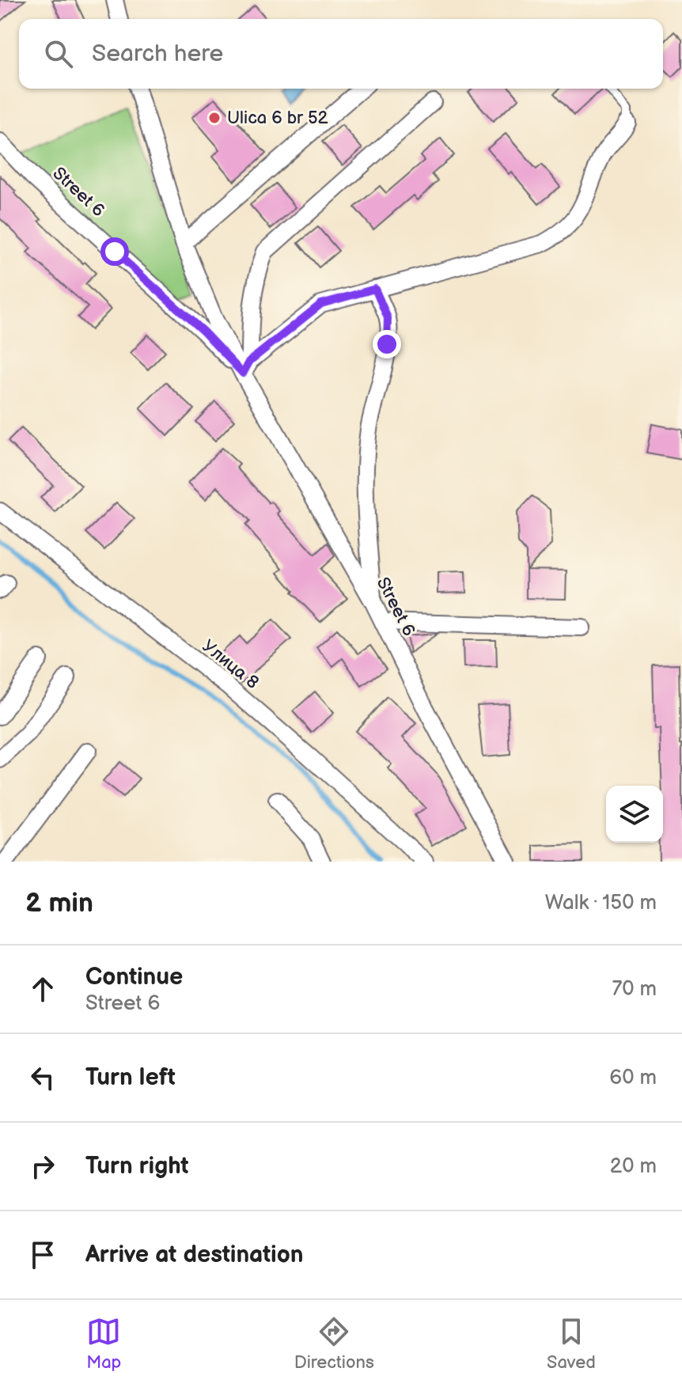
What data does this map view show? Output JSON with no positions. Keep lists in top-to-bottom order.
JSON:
{
  "streets": {
    "street": ["Street 6", "Улица 8"]
  },
  "places": ["Ulica 6 br 52"],
  "page": {
    "search": "Search here",
    "heading": ["2 min", "Walk · 150 m"],
    "list": [
      ["Continue", "Street 6", "70 m"],
      ["Turn left", "60 m"],
      ["Turn right", "20 m"],
      "Arrive at destination"
    ],
    "nav": ["Map", "Directions", "Saved"]
  }
}
